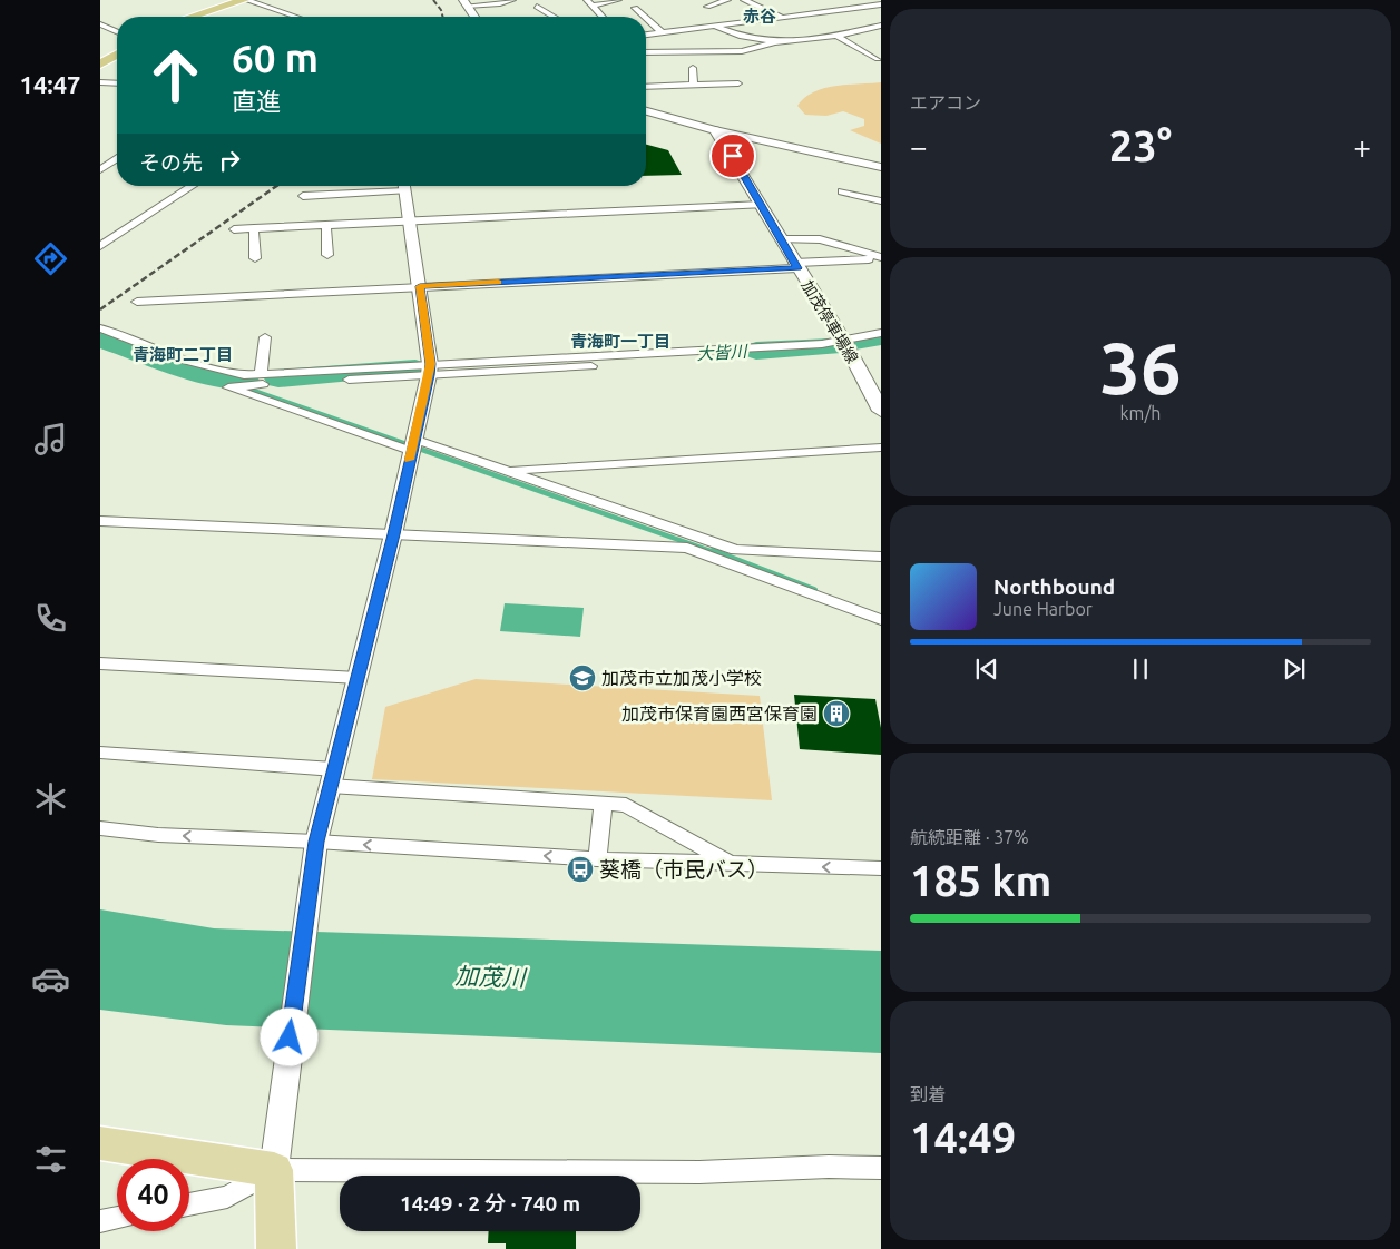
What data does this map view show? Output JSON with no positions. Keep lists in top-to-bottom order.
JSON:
{
  "streets": {
    "main road": ["加茂停車場線"]
  },
  "districts": ["赤谷", "青海町一丁目", "青海町二丁目"],
  "water": ["大皆川", "加茂川"],
  "places": {
    "school or university": ["加茂市立加茂小学校"],
    "building": ["加茂市保育園西宮保育園"],
    "bus stop": ["葵橋（市民バス）"]
  },
  "page": {
    "tabs": "14:47",
    "tile": [
      "エアコン",
      ["36", "km/h"],
      ["航続距離 · 37%", "185 km"],
      ["到着", "14:49"]
    ],
    "turn": ["60 m", "直進"],
    "heat": ["−", "23°", "+"],
    "then": "その先",
    "song": ["Northbound", "June Harbor"],
    "limit": "40",
    "trip": "14:49 · 2 分 · 740 m"
  }
}
